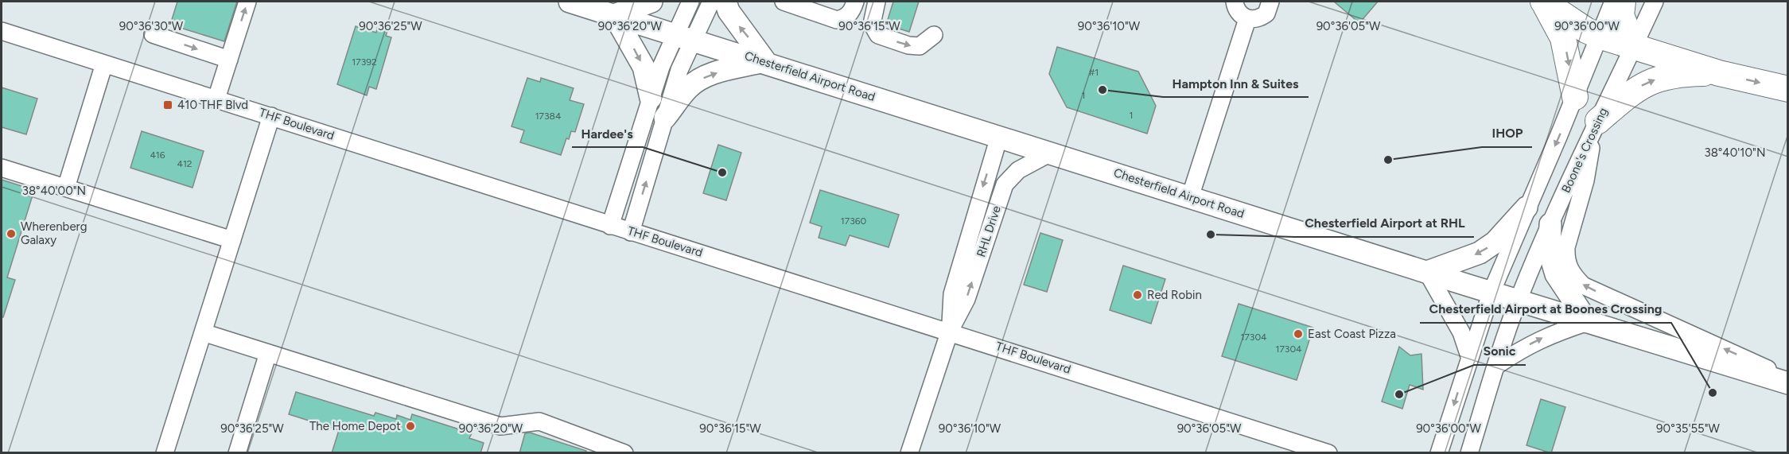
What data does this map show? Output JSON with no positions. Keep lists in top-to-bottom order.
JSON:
{
  "streets": {
    "main road": ["Chesterfield Airport Road"],
    "street": ["THF Boulevard", "Boone's Crossing", "RHL Drive"]
  },
  "crossings": [
    ["Chesterfield Airport Road", "Boone's Crossing"],
    ["Chesterfield Airport Road", "RHL Drive"],
    ["THF Boulevard", "RHL Drive"]
  ],
  "places": {
    "other": [
      "Hampton Inn & Suites",
      "IHOP",
      "Hardee's",
      "Wherenberg Galaxy",
      "Chesterfield Airport at RHL",
      "Red Robin",
      "East Coast Pizza",
      "Chesterfield Airport at Boones Crossing",
      "Sonic",
      "The Home Depot"
    ],
    "transit": ["410 THF Blvd"]
  },
  "house_numbers": [
    "17392",
    "#1",
    "1",
    "1",
    "17384",
    "416",
    "412",
    "17360",
    "17304",
    "17304"
  ],
  "coordinates": [
    "90°36'30\"W",
    "90°36'25\"W",
    "90°36'20\"W",
    "90°36'15\"W",
    "90°36'10\"W",
    "90°36'05\"W",
    "90°36'00\"W",
    "38°40'10\"N",
    "38°40'00\"N",
    "90°35'55\"W"
  ]
}
